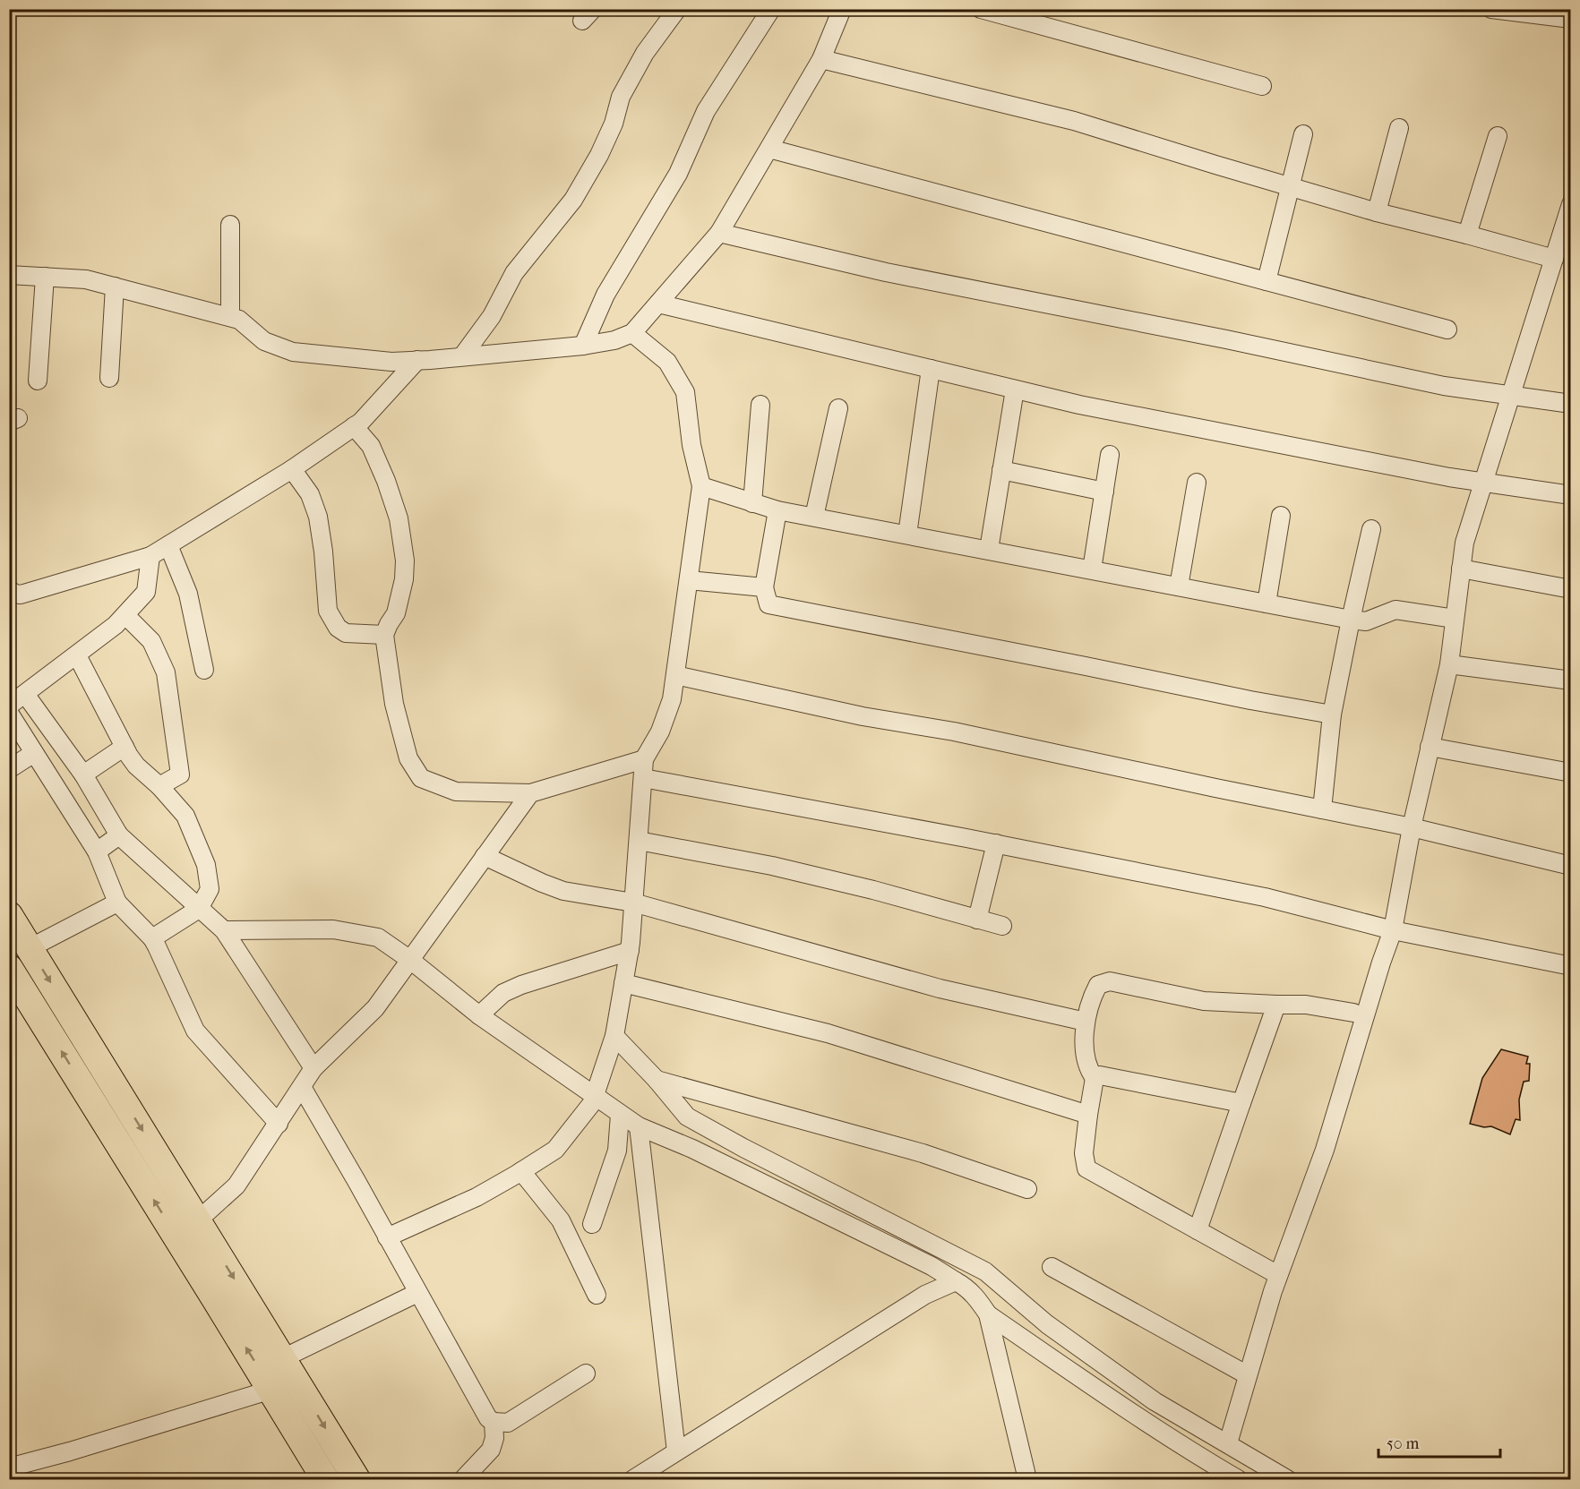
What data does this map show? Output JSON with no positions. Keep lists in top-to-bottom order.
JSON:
{
  "scale_bar": "50 m"
}
